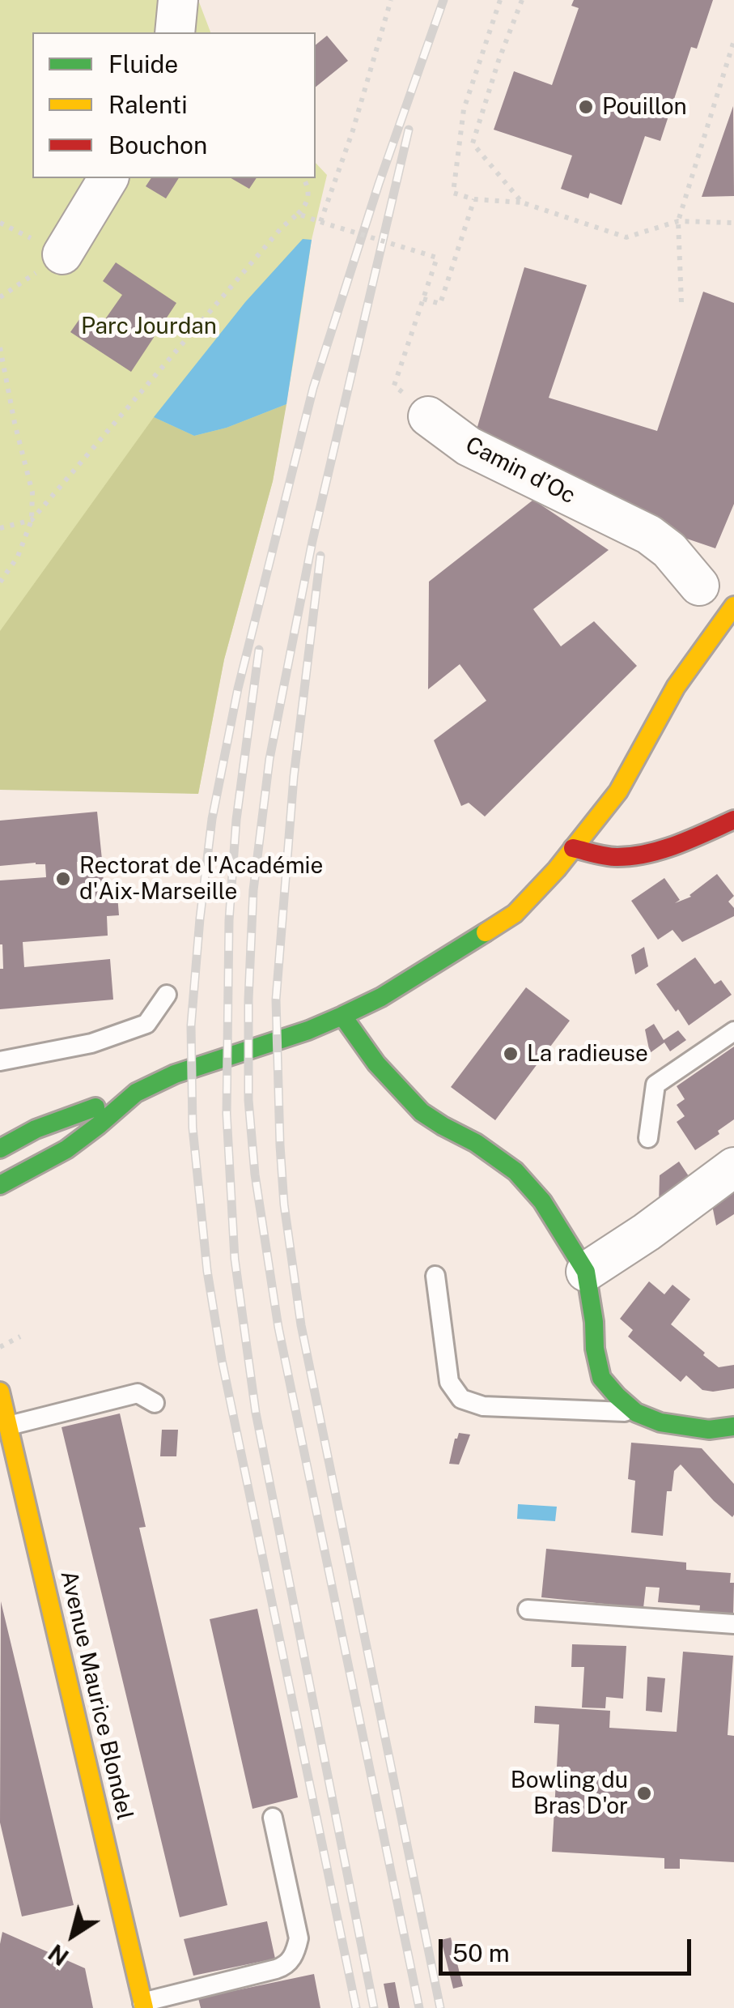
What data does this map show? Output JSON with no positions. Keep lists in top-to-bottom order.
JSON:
{
  "streets": {
    "street": ["Camin d’Oc", "Avenue Maurice Blondel"]
  },
  "parks": ["Parc Jourdan"],
  "places": [
    "Pouillon",
    "Rectorat de l'Académie d'Aix-Marseille",
    "La radieuse",
    "Bowling du Bras D'or"
  ],
  "legend": ["Fluide", "Ralenti", "Bouchon"],
  "scale_bar": "50 m",
  "north": "bottom left"
}
